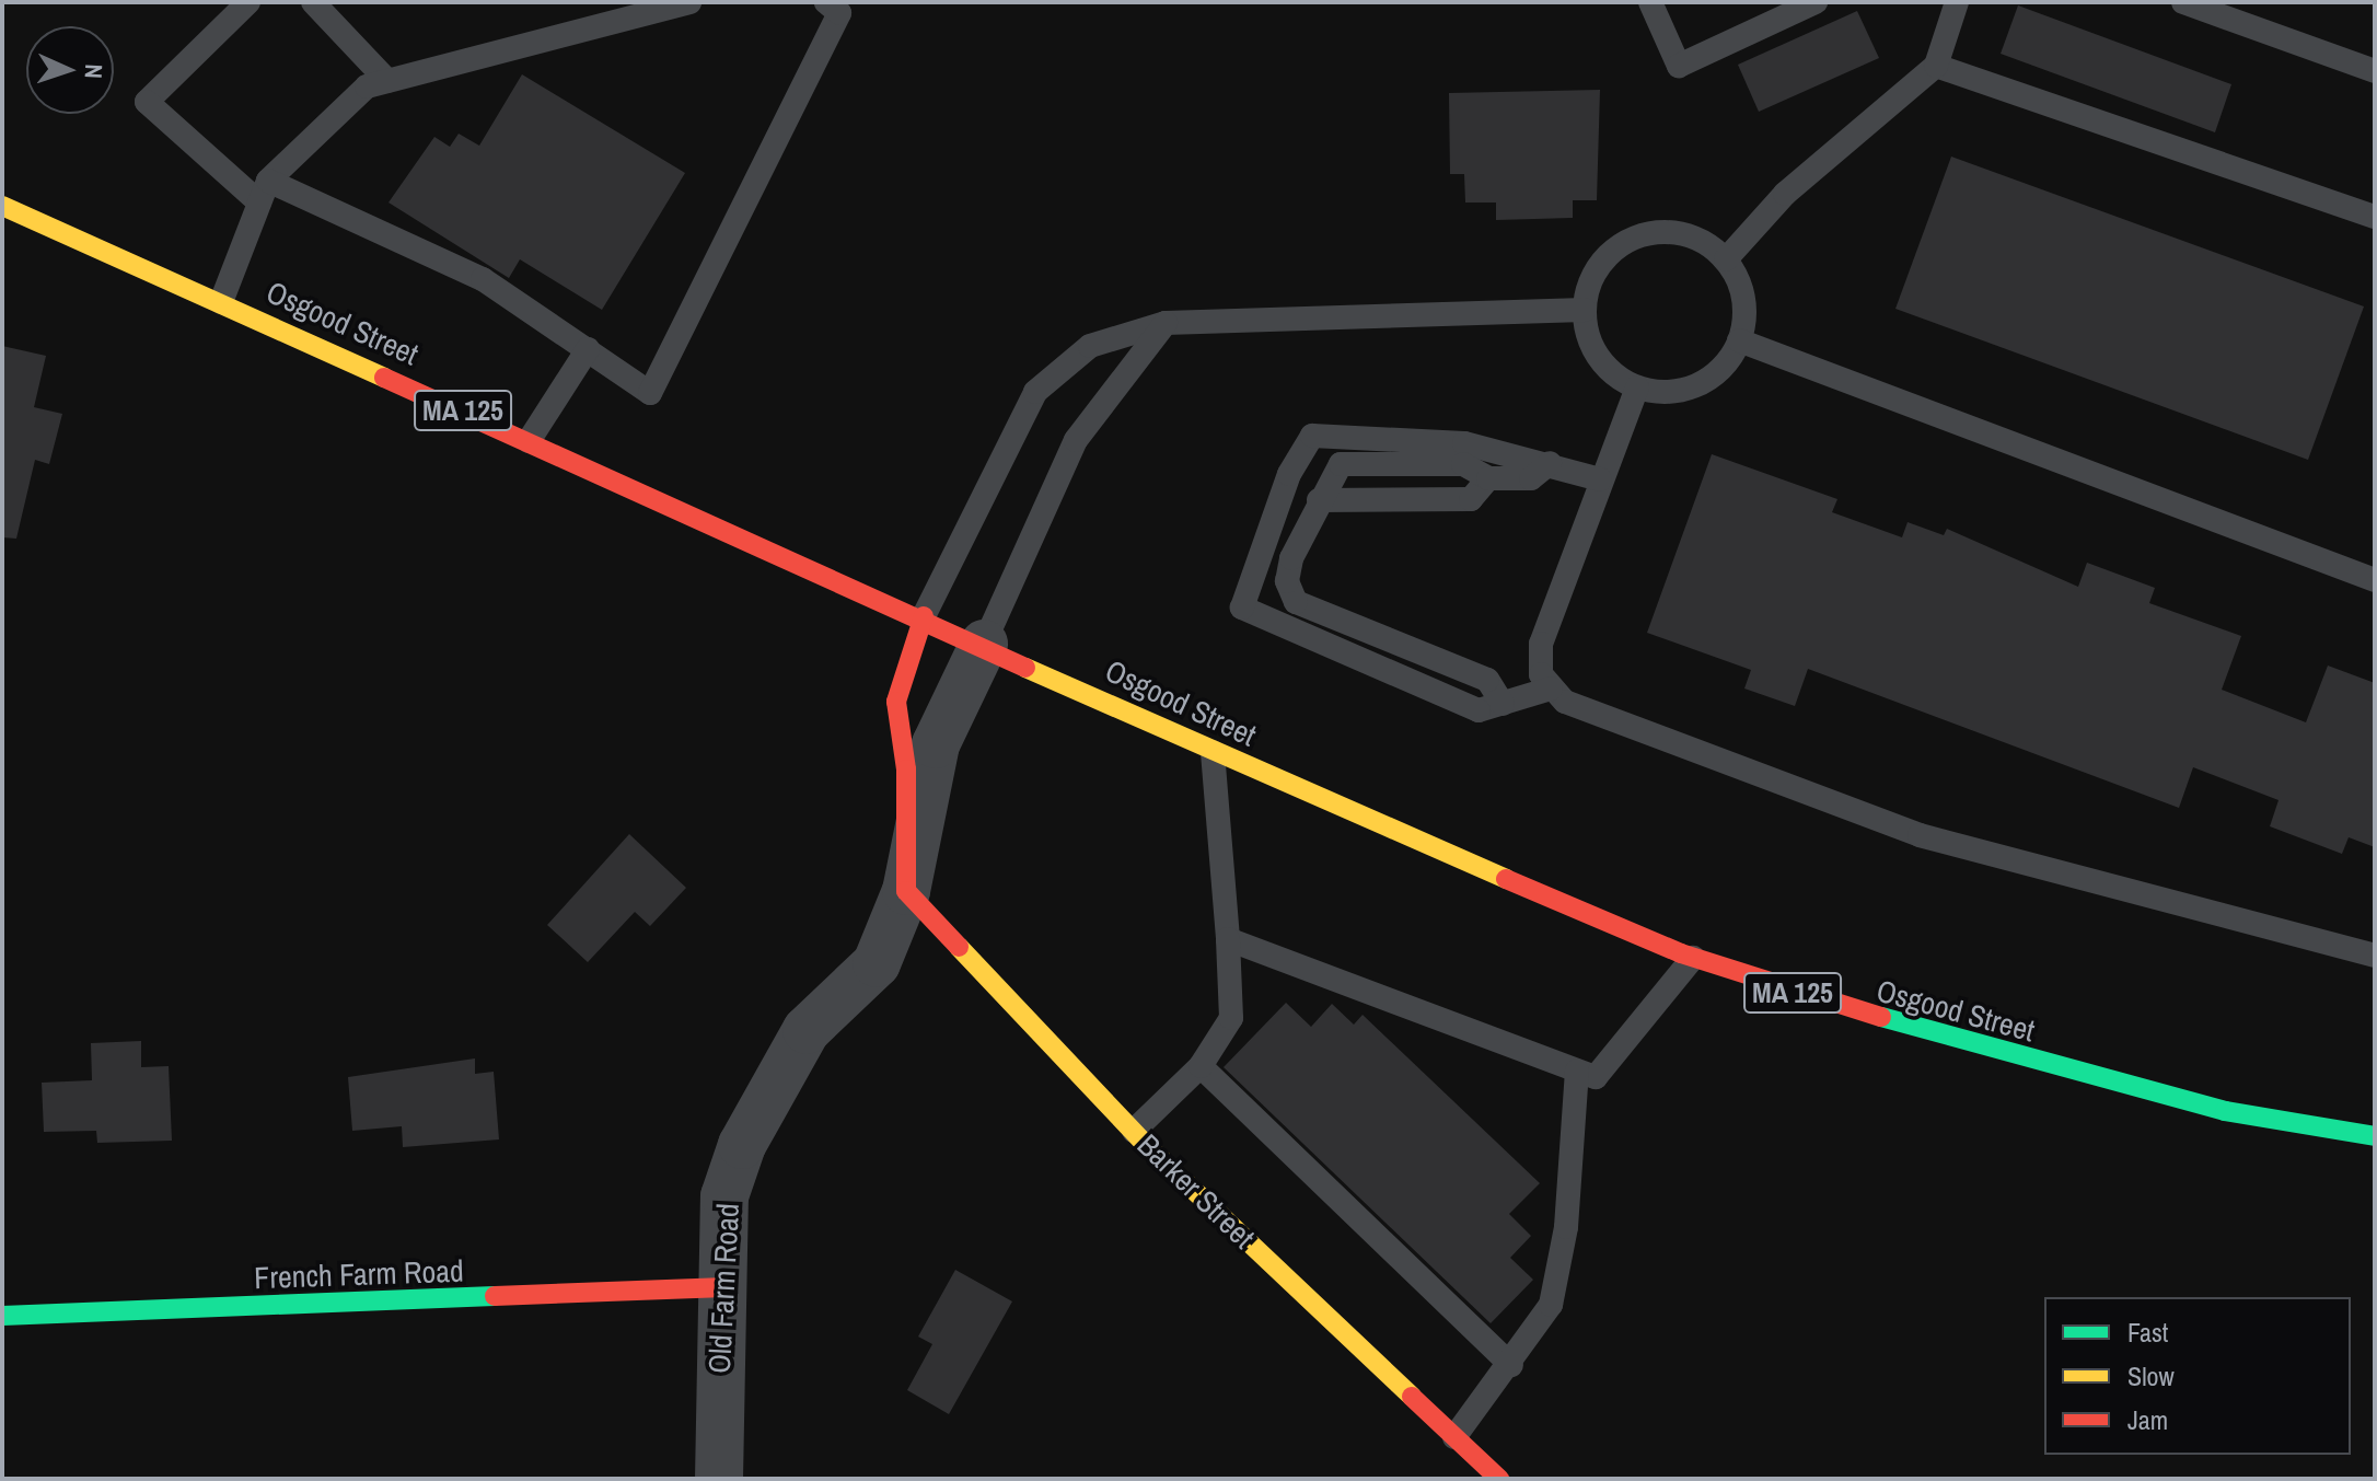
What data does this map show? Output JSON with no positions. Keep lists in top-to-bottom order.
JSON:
{
  "streets": {
    "main road": [
      "Osgood Street",
      "MA 125",
      "Barker Street",
      "French Farm Road"
    ],
    "street": ["Old Farm Road"]
  },
  "crossings": [
    ["Barker Street", "Old Farm Road"],
    ["French Farm Road", "Old Farm Road"]
  ],
  "legend": ["Fast", "Slow", "Jam"],
  "north": "right"
}
